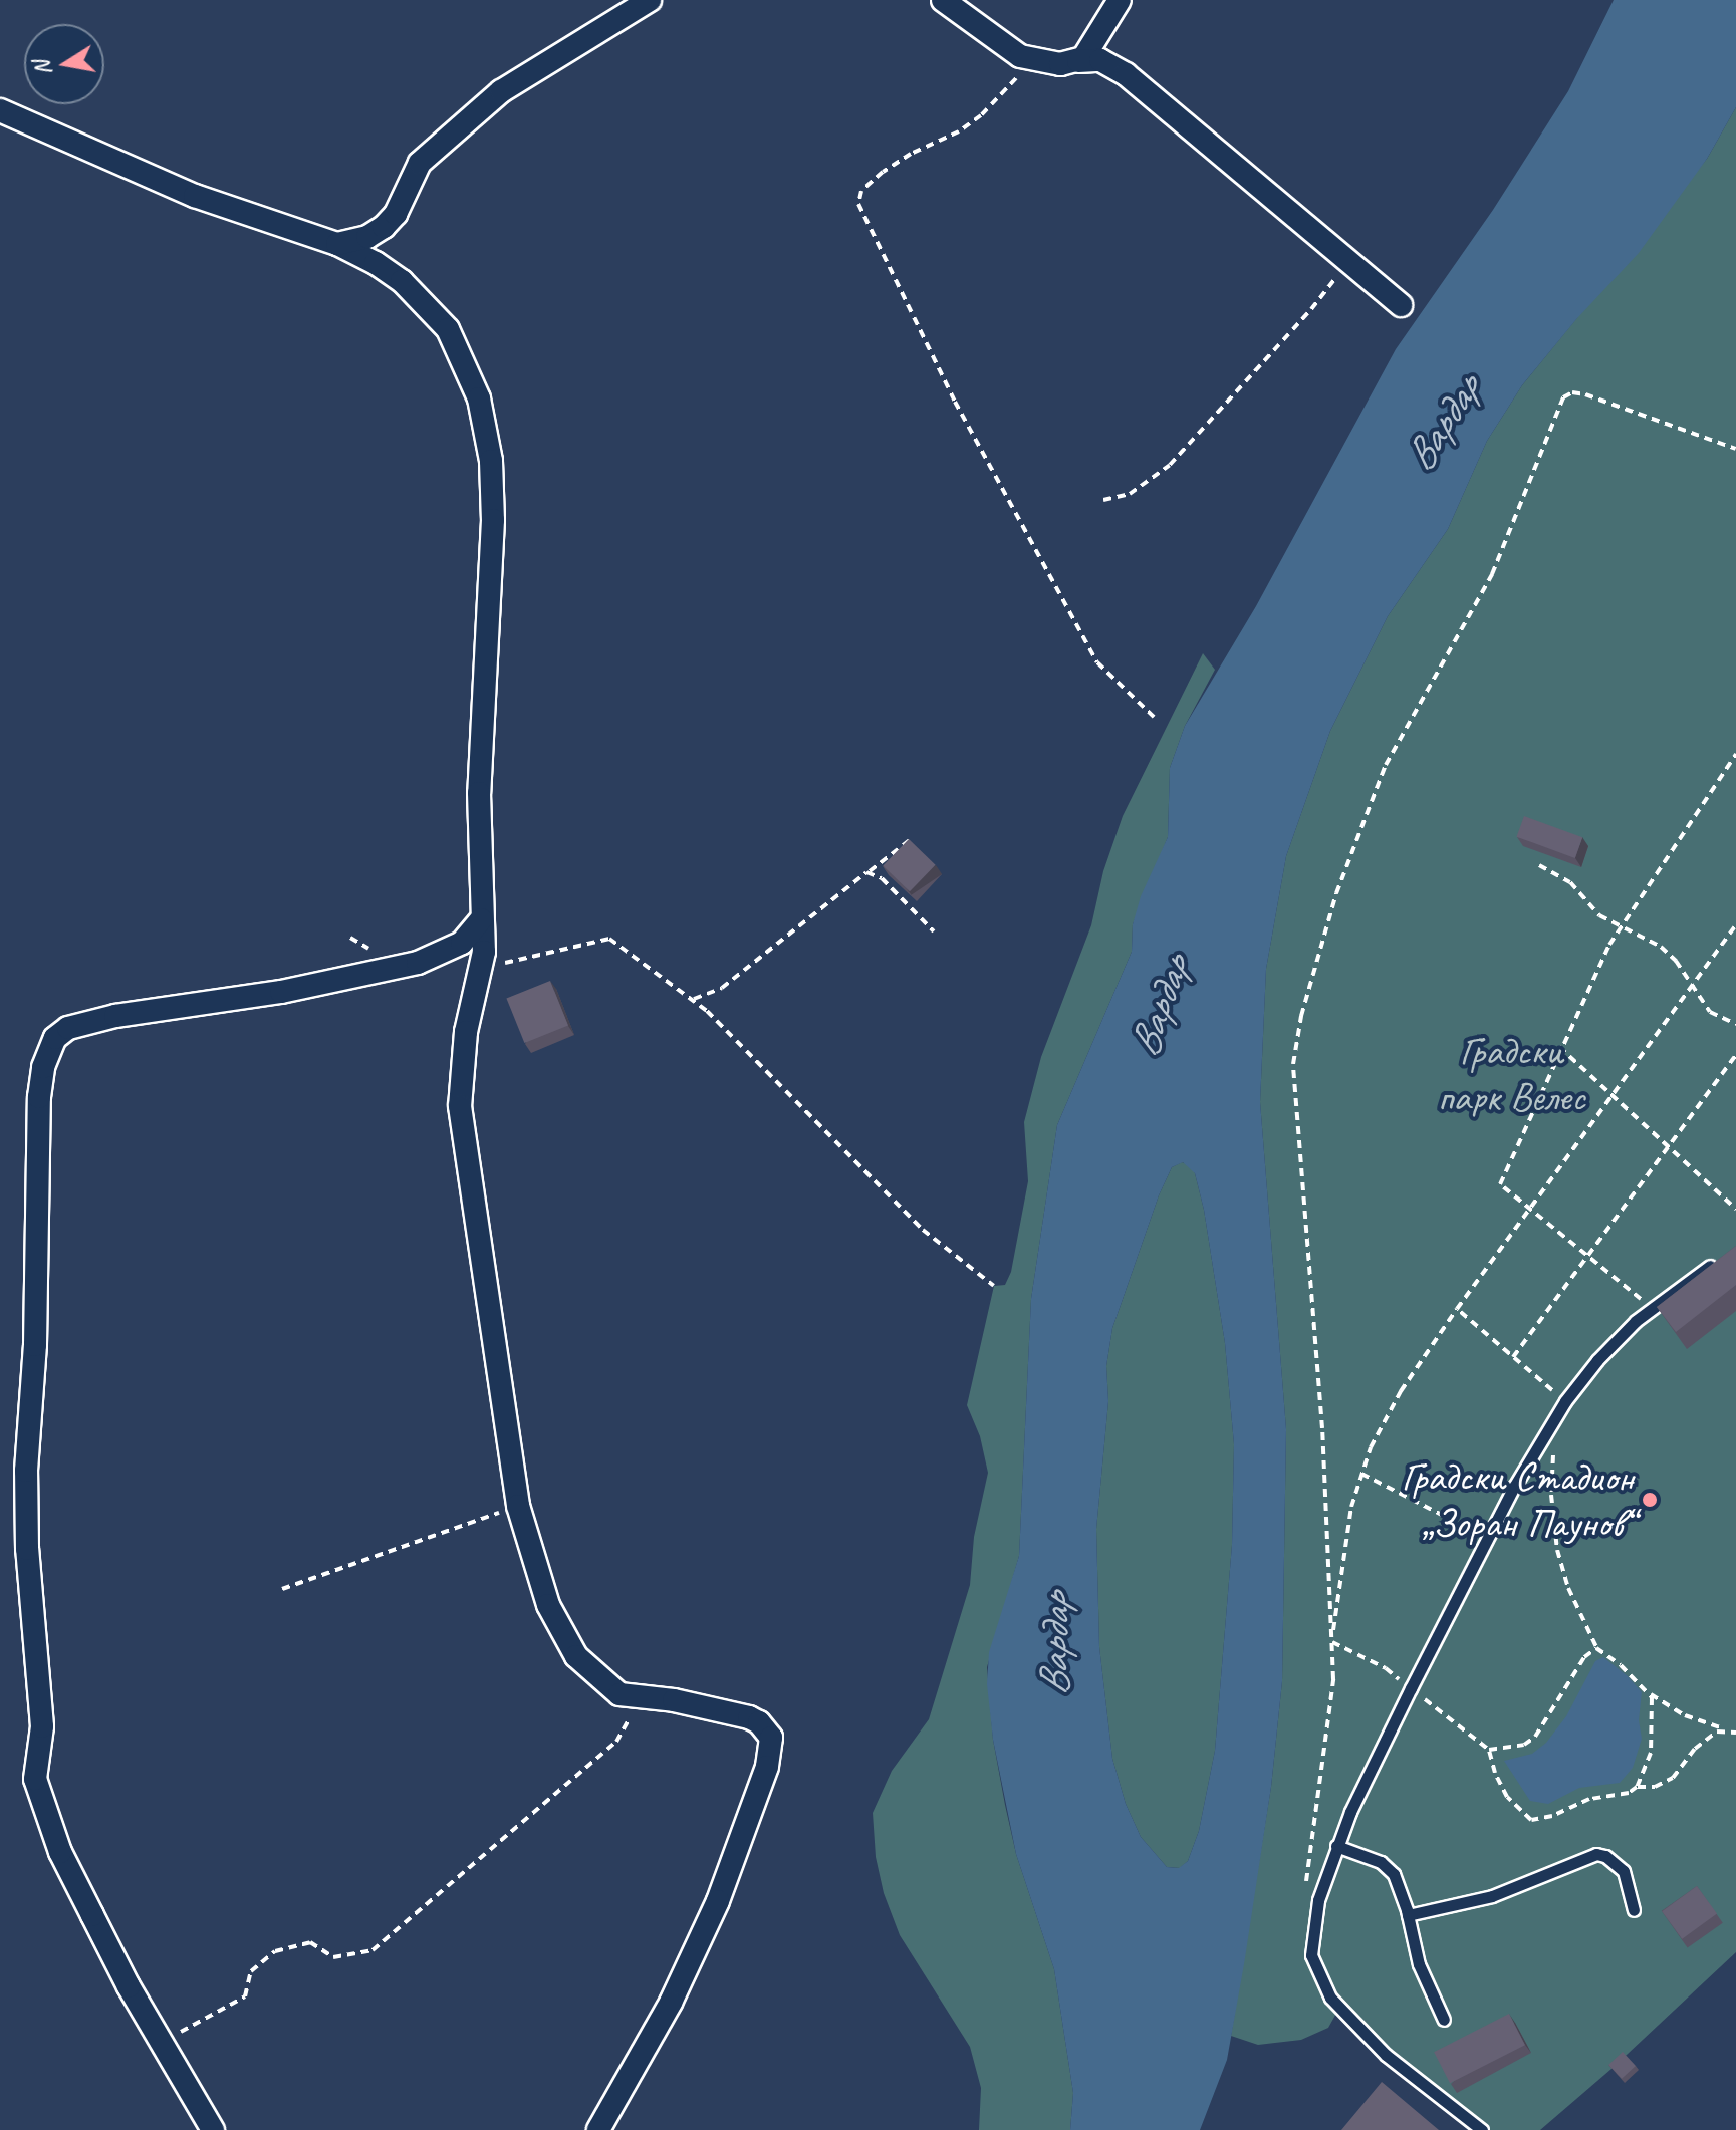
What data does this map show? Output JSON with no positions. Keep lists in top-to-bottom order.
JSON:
{
  "water": ["Вардар"],
  "parks": ["Градски парк Велес"],
  "places": ["Градски Стадион „Зоран Паунов“"],
  "north": "left"
}
